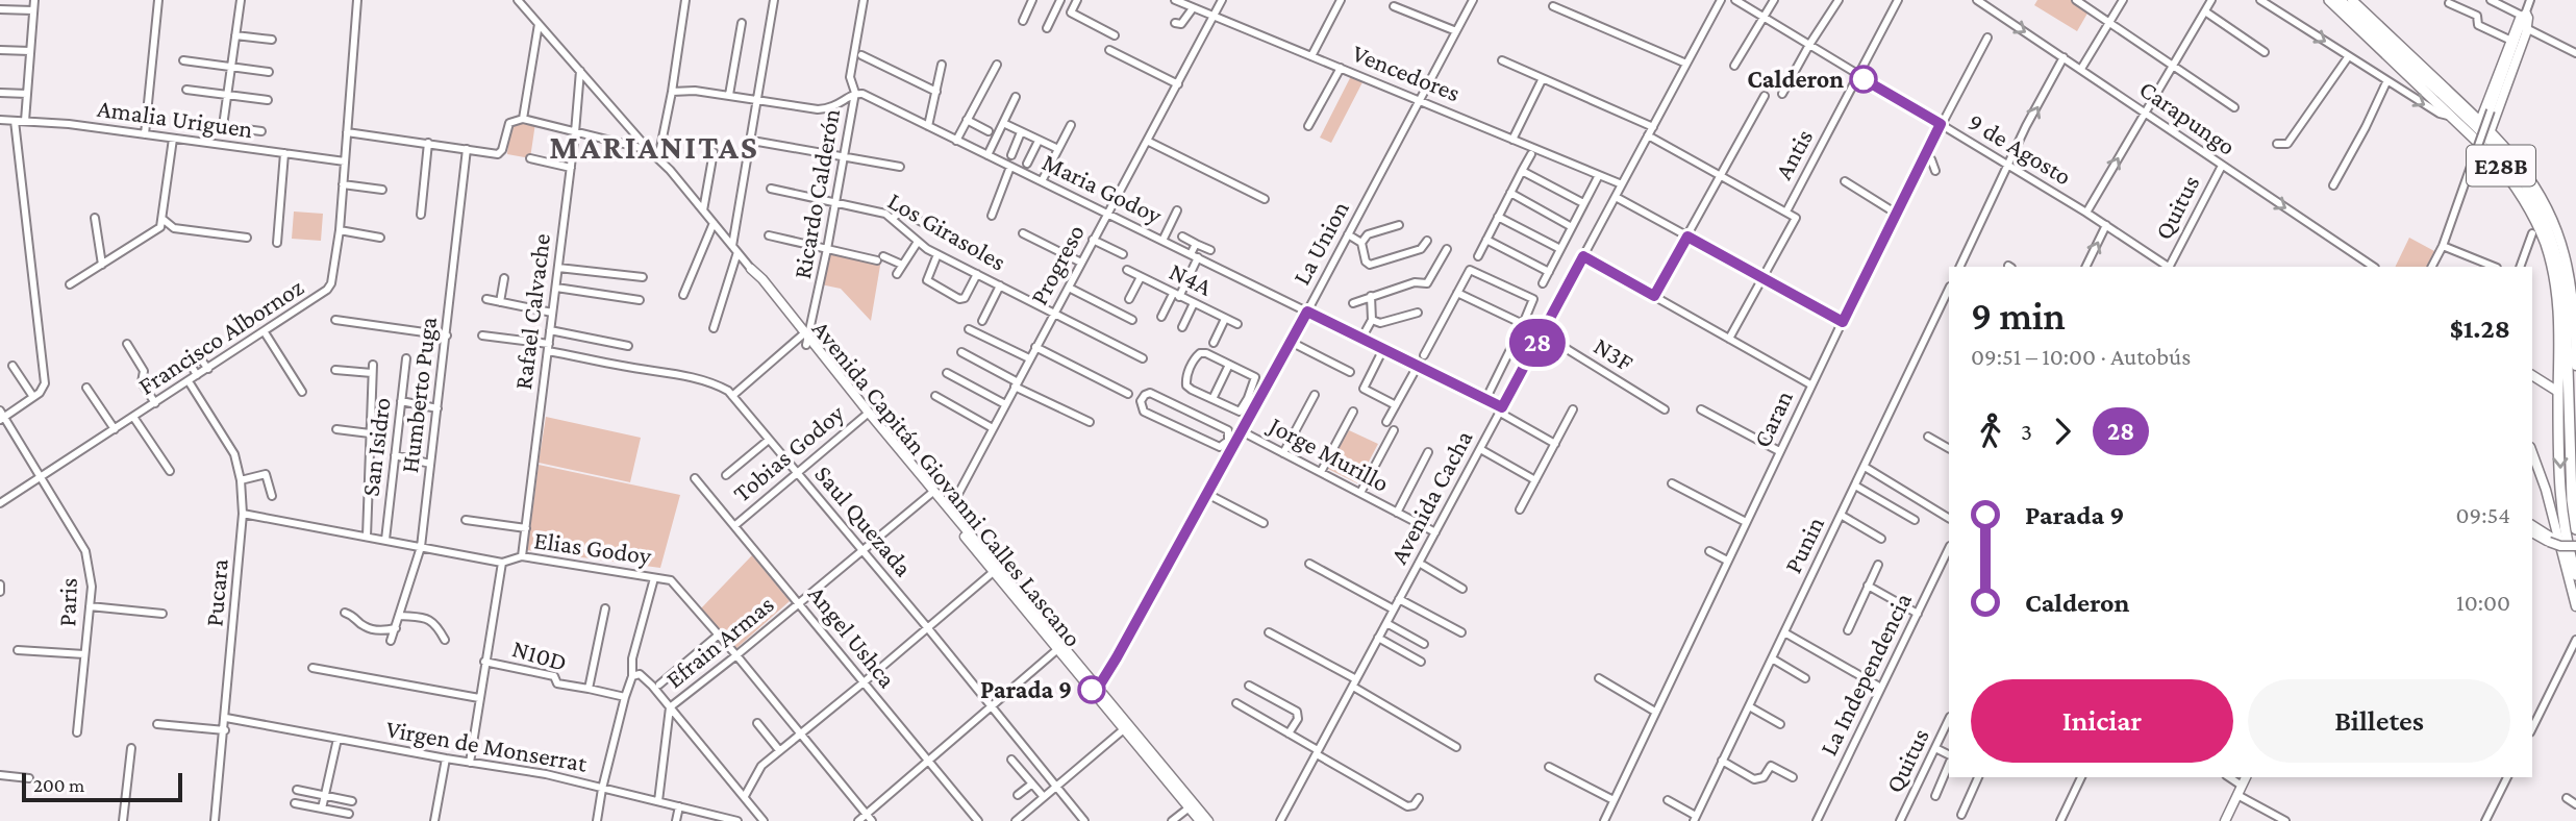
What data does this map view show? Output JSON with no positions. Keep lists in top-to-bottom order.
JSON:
{
  "streets": {
    "highway": ["E28B"],
    "main road": ["Avenida Capitán Giovanni Calles Lascano"],
    "street": [
      "Vencedores",
      "Carapungo",
      "Amalia Uriguen",
      "9 de Agosto",
      "Antis",
      "Maria Godoy",
      "Ricardo Calderón",
      "Quitus",
      "Los Girasoles",
      "La Union",
      "Progreso",
      "N4A",
      "Rafael Calvache",
      "Francisco Albornoz",
      "N3F",
      "Humberto Puga",
      "Caran",
      "San Isidro",
      "Tobias Godoy",
      "Jorge Murillo",
      "Avenida Cacha",
      "Saul Quezada",
      "Punin",
      "Elias Godoy",
      "Pucara",
      "Paris",
      "Angel Ushca",
      "Efrain Armas",
      "N10D",
      "La Independencia",
      "Virgen de Monserrat"
    ]
  },
  "crossings": [
    ["Vencedores", "La Union"],
    ["Vencedores", "Progreso"],
    ["Vencedores", "Avenida Cacha"],
    ["Carapungo", "Quitus"],
    ["Amalia Uriguen", "Francisco Albornoz"],
    ["9 de Agosto", "Antis"],
    ["9 de Agosto", "Caran"],
    ["Maria Godoy", "Ricardo Calderón"],
    ["Maria Godoy", "La Union"],
    ["Maria Godoy", "Progreso"],
    ["Maria Godoy", "Avenida Cacha"],
    ["Ricardo Calderón", "Los Girasoles"],
    ["Ricardo Calderón", "Avenida Capitán Giovanni Calles Lascano"],
    ["Los Girasoles", "Progreso"],
    ["La Union", "Jorge Murillo"],
    ["Rafael Calvache", "Avenida Capitán Giovanni Calles Lascano"],
    ["Rafael Calvache", "Saul Quezada"],
    ["Rafael Calvache", "Elias Godoy"],
    ["Francisco Albornoz", "Pucara"],
    ["Francisco Albornoz", "Paris"],
    ["N3F", "Avenida Cacha"],
    ["Humberto Puga", "Elias Godoy"],
    ["San Isidro", "Elias Godoy"],
    ["Tobias Godoy", "Avenida Capitán Giovanni Calles Lascano"],
    ["Tobias Godoy", "Saul Quezada"],
    ["Tobias Godoy", "Angel Ushca"],
    ["Jorge Murillo", "Avenida Cacha"],
    ["Avenida Capitán Giovanni Calles Lascano", "Efrain Armas"],
    ["Saul Quezada", "Efrain Armas"],
    ["Elias Godoy", "Pucara"],
    ["Elias Godoy", "Efrain Armas"],
    ["Pucara", "Virgen de Monserrat"],
    ["Angel Ushca", "Efrain Armas"],
    ["Efrain Armas", "Virgen de Monserrat"]
  ],
  "one_way": ["Carapungo"],
  "districts": ["MARIANITAS"],
  "places": ["Calderon", "Parada 9"],
  "lines": ["bus line 28"],
  "scale_bar": "200 m",
  "page": {
    "on_map": "28",
    "heading": ["9 min", "09:51 – 10:00 · Autobús", "$1.28"],
    "legs": ["3", "28"],
    "list": [
      {
        "name": "Parada 9",
        "value": "09:54"
      },
      {
        "name": "Calderon",
        "value": "10:00"
      }
    ],
    "buttons": ["Iniciar", "Billetes"],
    "scale": "200 m"
  }
}
